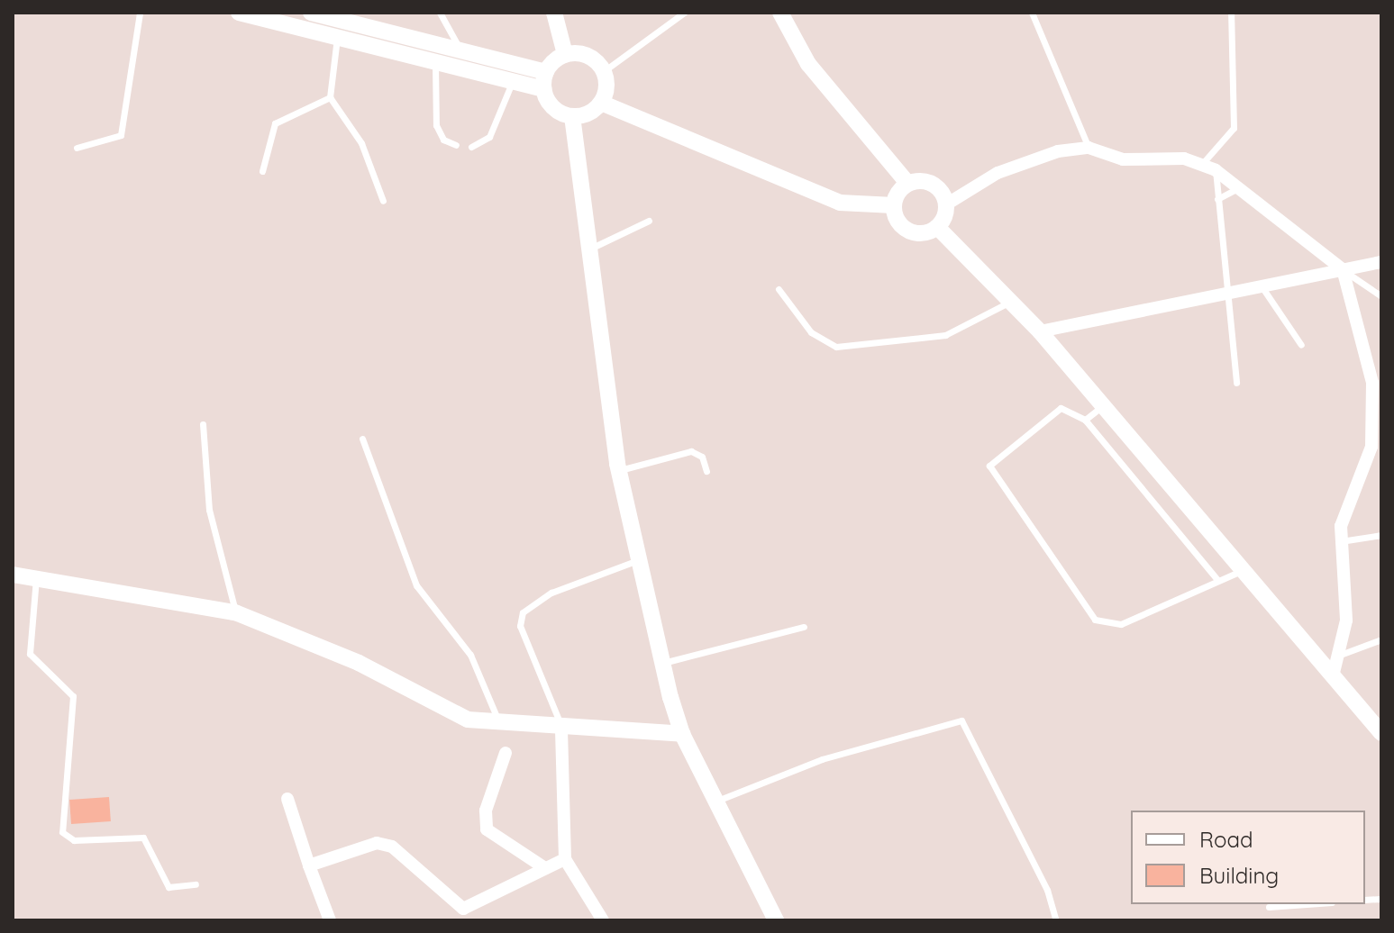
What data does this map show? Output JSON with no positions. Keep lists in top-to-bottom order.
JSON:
{
  "legend": ["Road", "Building"]
}
